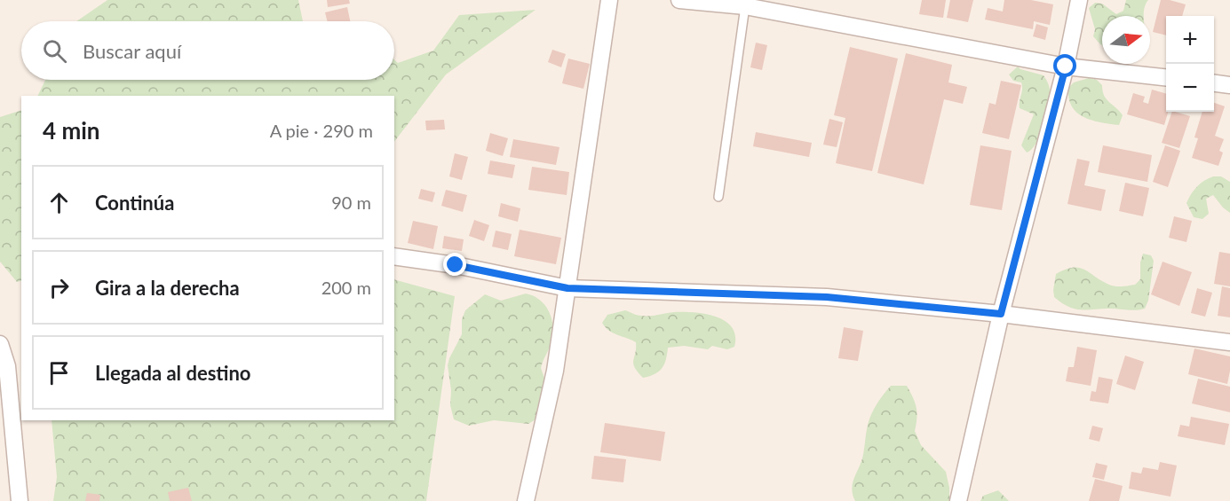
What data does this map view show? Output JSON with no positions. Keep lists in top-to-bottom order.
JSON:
{
  "north": "right",
  "page": {
    "map_buttons": ["+", "−"],
    "search": "Buscar aquí",
    "heading": ["4 min", "A pie · 290 m"],
    "list": [
      ["Continúa", "90 m"],
      ["Gira a la derecha", "200 m"],
      "Llegada al destino"
    ]
  }
}
